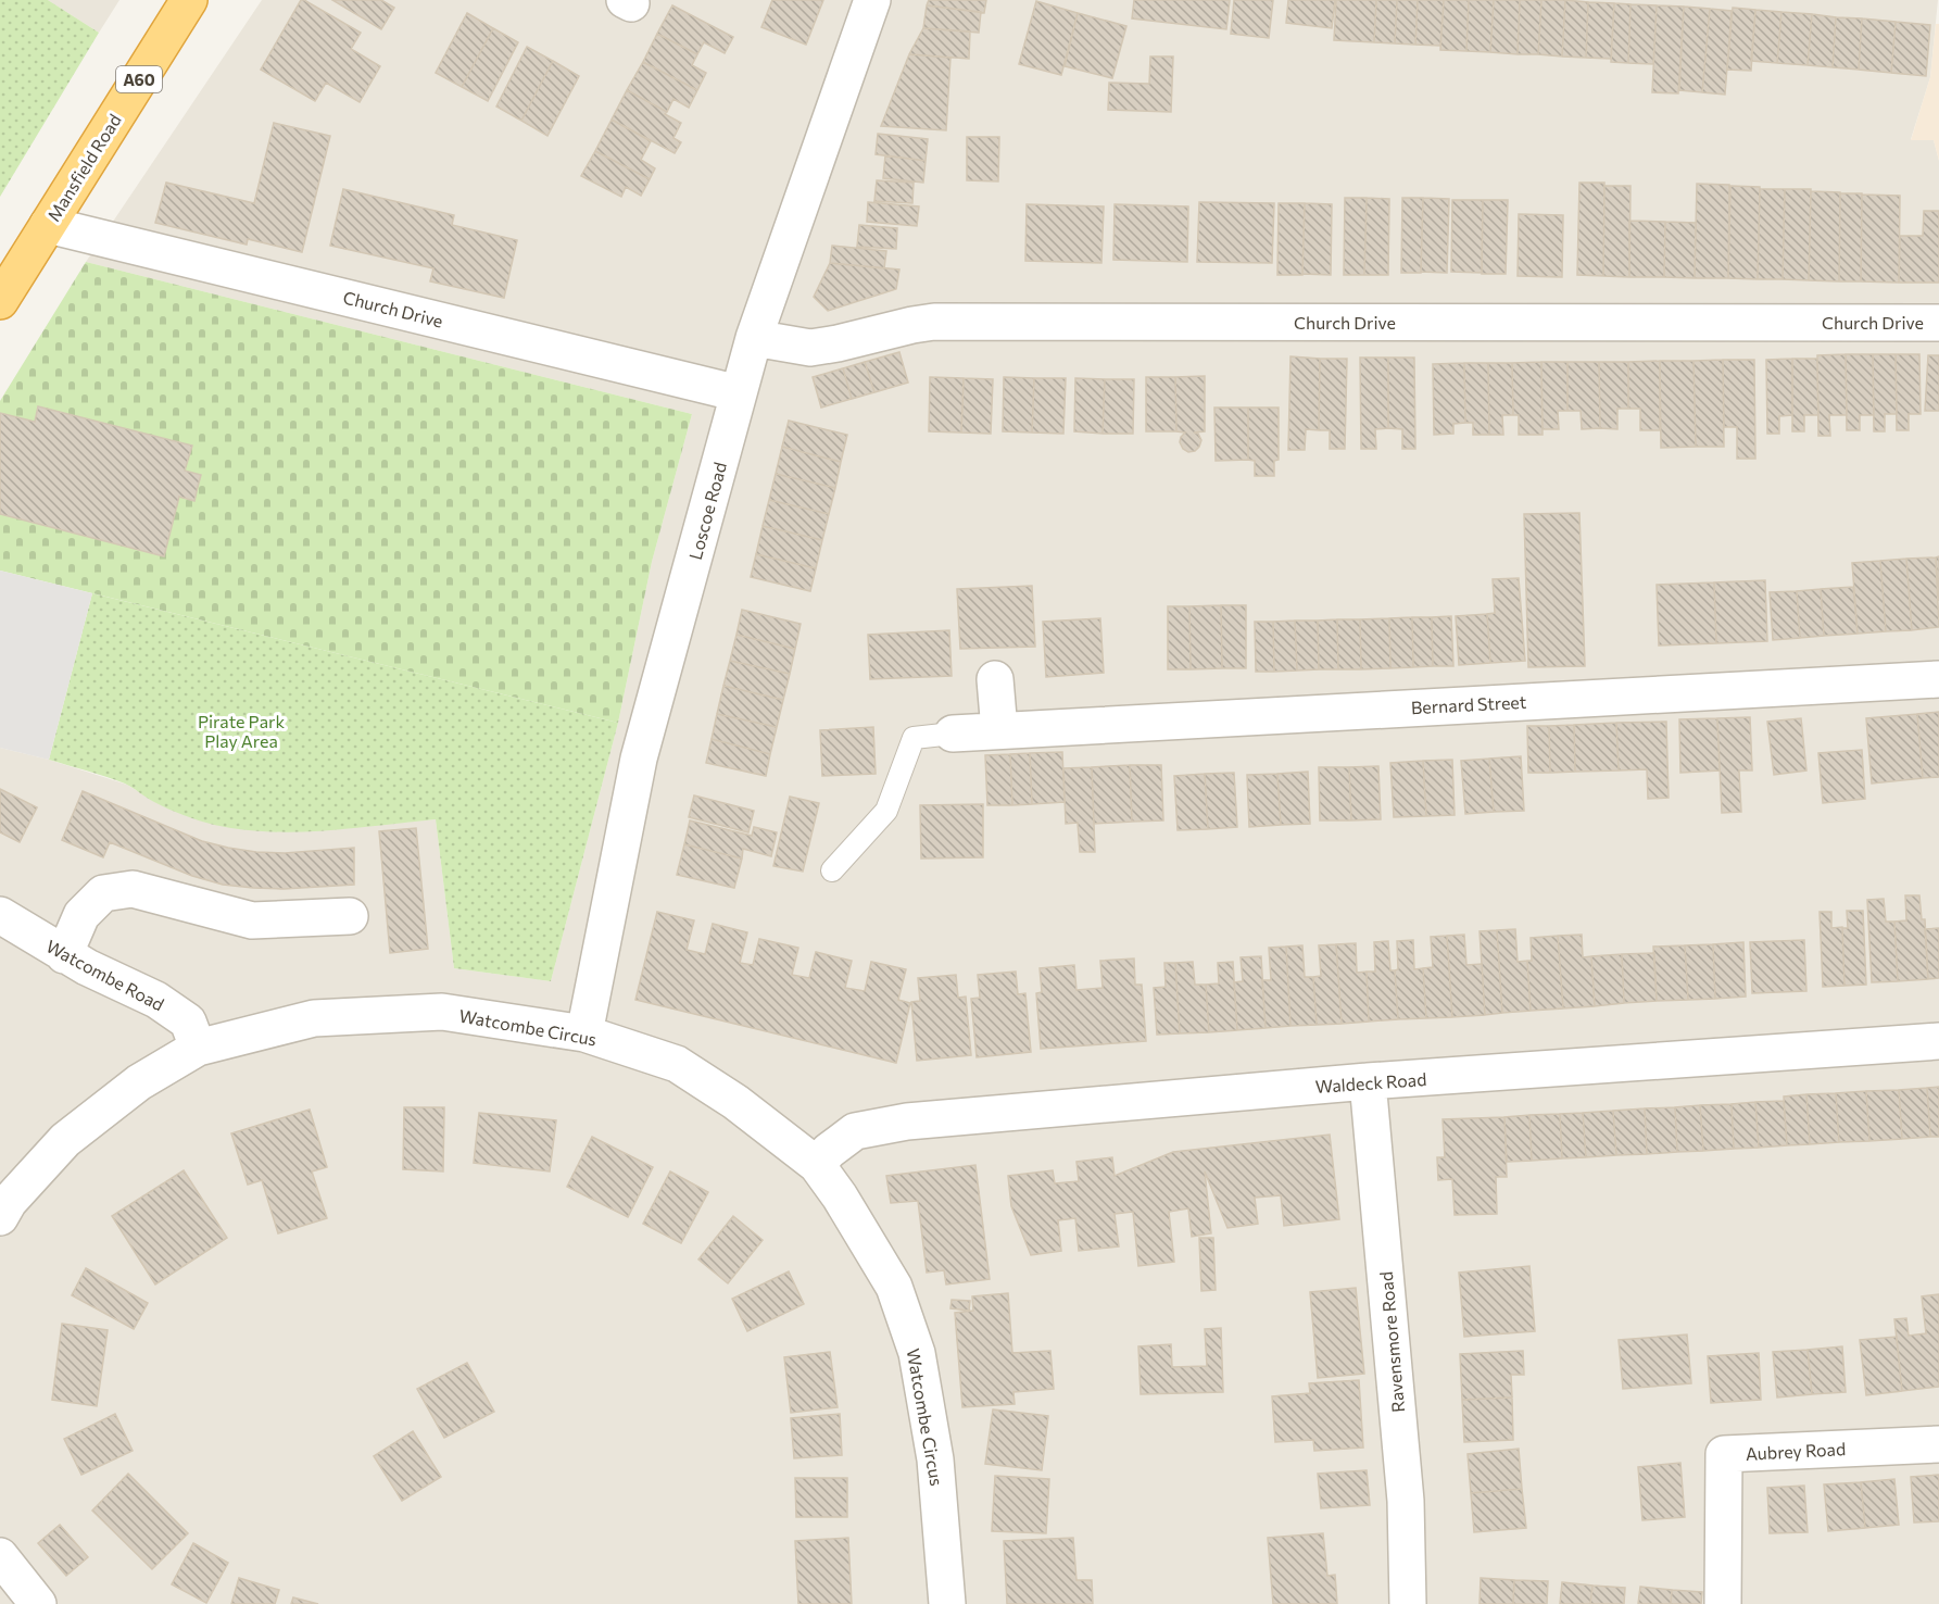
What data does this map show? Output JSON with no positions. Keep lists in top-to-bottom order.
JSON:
{
  "streets": {
    "highway": ["A60", "Mansfield Road"],
    "street": [
      "Church Drive",
      "Loscoe Road",
      "Bernard Street",
      "Watcombe Road",
      "Watcombe Circus",
      "Waldeck Road",
      "Ravensmore Road",
      "Aubrey Road"
    ]
  },
  "crossings": [
    ["Mansfield Road", "Church Drive"],
    ["Church Drive", "Loscoe Road"],
    ["Loscoe Road", "Watcombe Circus"],
    ["Watcombe Road", "Watcombe Circus"],
    ["Watcombe Circus", "Waldeck Road"],
    ["Waldeck Road", "Ravensmore Road"]
  ],
  "parks": ["Pirate Park Play Area"]
}
